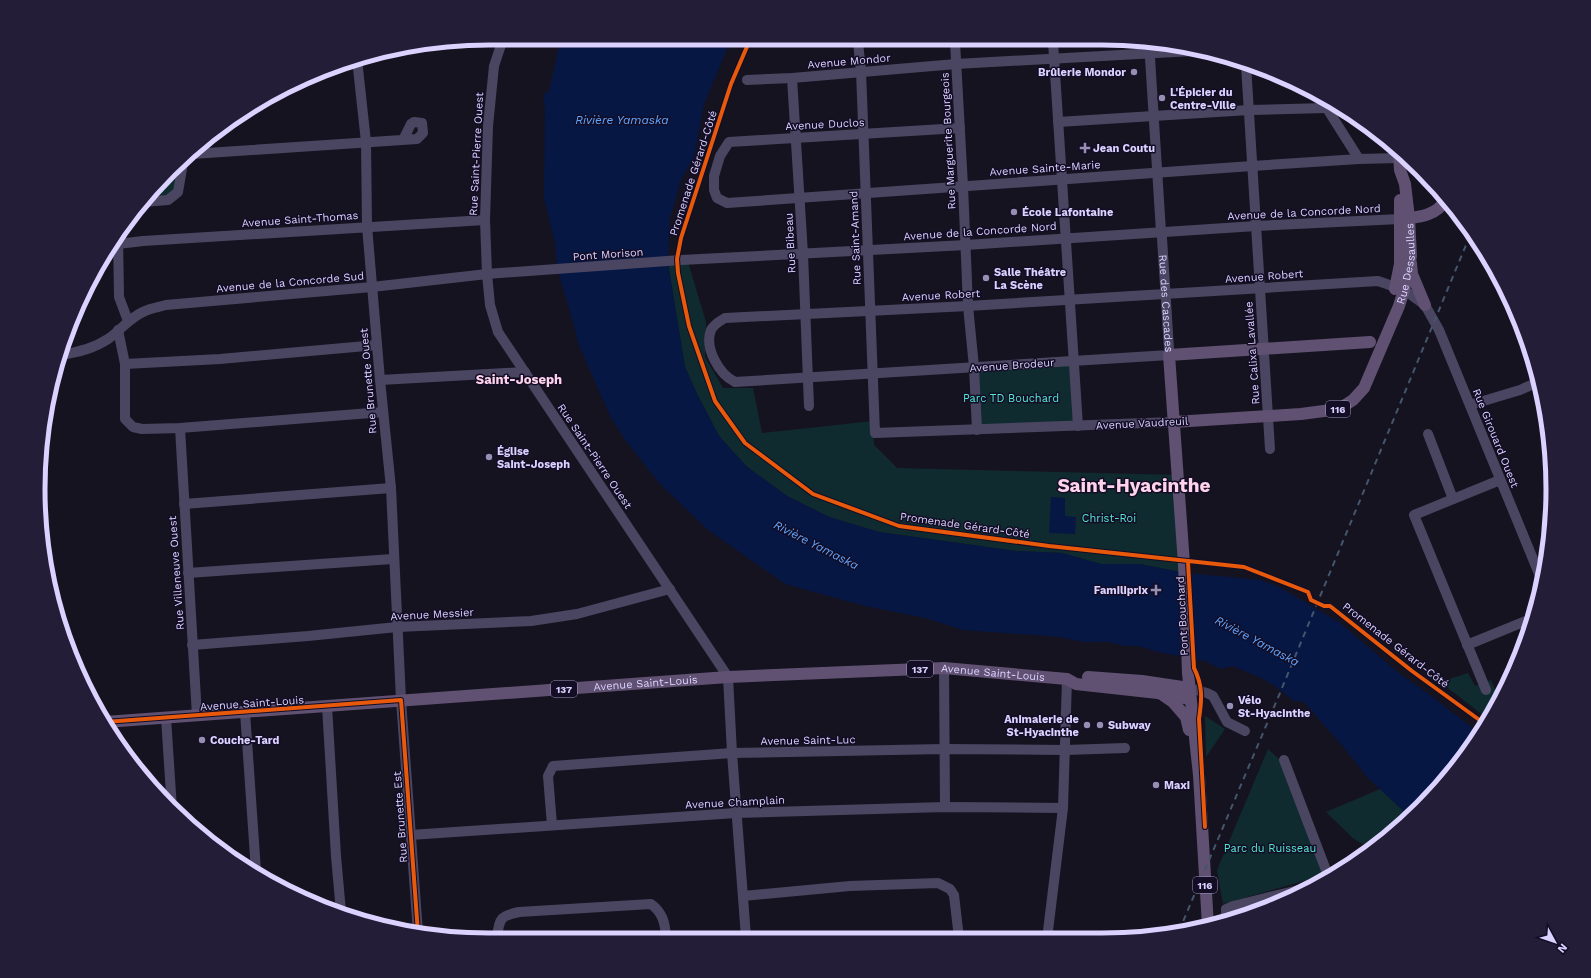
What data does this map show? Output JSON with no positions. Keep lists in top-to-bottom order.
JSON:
{
  "streets": {
    "main road": [
      "Rue Dessaulles",
      "Rue des Cascades",
      "Avenue Brodeur",
      "116",
      "Avenue Vaudreuil",
      "Pont Bouchard",
      "137",
      "Avenue Saint-Louis"
    ],
    "street": [
      "Avenue Mondor",
      "Avenue Duclos",
      "Rue Marguerite Bourgeois",
      "Rue Saint-Pierre Ouest",
      "Avenue Sainte-Marie",
      "Avenue de la Concorde Nord",
      "Avenue Saint-Thomas",
      "Rue Saint-Amand",
      "Rue Bibeau",
      "Pont Morison",
      "Avenue Robert",
      "Avenue de la Concorde Sud",
      "Rue Calixa Lavallée",
      "Rue Brunette Ouest",
      "Rue Girouard Ouest",
      "Rue Villeneuve Ouest",
      "Avenue Messier",
      "Avenue Saint-Luc",
      "Avenue Champlain",
      "Rue Brunette Est"
    ],
    "cycle path": ["Promenade Gérard-Côté"]
  },
  "crossings": [
    ["Avenue Mondor", "Rue Marguerite Bourgeois"],
    ["Avenue Mondor", "Rue Saint-Amand"],
    ["Avenue Mondor", "Rue Bibeau"],
    ["Avenue Mondor", "Rue des Cascades"],
    ["Avenue Duclos", "Rue Marguerite Bourgeois"],
    ["Avenue Duclos", "Avenue Sainte-Marie"],
    ["Avenue Duclos", "Rue Saint-Amand"],
    ["Avenue Duclos", "Rue Bibeau"],
    ["Rue Marguerite Bourgeois", "Avenue Sainte-Marie"],
    ["Rue Marguerite Bourgeois", "Avenue de la Concorde Nord"],
    ["Rue Marguerite Bourgeois", "Avenue Robert"],
    ["Rue Marguerite Bourgeois", "Avenue Brodeur"],
    ["Rue Marguerite Bourgeois", "Avenue Vaudreuil"],
    ["Rue Saint-Pierre Ouest", "Avenue Saint-Thomas"],
    ["Rue Saint-Pierre Ouest", "Avenue de la Concorde Sud"],
    ["Rue Saint-Pierre Ouest", "Avenue Messier"],
    ["Rue Saint-Pierre Ouest", "Avenue Saint-Louis"],
    ["Avenue Sainte-Marie", "Rue Saint-Amand"],
    ["Avenue Sainte-Marie", "Rue Bibeau"],
    ["Avenue Sainte-Marie", "Rue Dessaulles"],
    ["Avenue Sainte-Marie", "Rue des Cascades"],
    ["Avenue Sainte-Marie", "Rue Calixa Lavallée"],
    ["Avenue de la Concorde Nord", "Rue Saint-Amand"],
    ["Avenue de la Concorde Nord", "Rue Bibeau"],
    ["Avenue de la Concorde Nord", "Pont Morison"],
    ["Avenue de la Concorde Nord", "Rue Dessaulles"],
    ["Avenue de la Concorde Nord", "Rue des Cascades"],
    ["Avenue de la Concorde Nord", "Rue Calixa Lavallée"],
    ["Avenue Saint-Thomas", "Rue Brunette Ouest"],
    ["Rue Saint-Amand", "Avenue Robert"],
    ["Rue Saint-Amand", "Avenue Brodeur"],
    ["Rue Saint-Amand", "Avenue Vaudreuil"],
    ["Rue Bibeau", "Avenue Robert"],
    ["Rue Bibeau", "Avenue Brodeur"],
    ["Pont Morison", "Avenue de la Concorde Sud"],
    ["Rue Dessaulles", "Avenue Robert"],
    ["Rue Dessaulles", "Avenue Brodeur"],
    ["Rue Dessaulles", "Avenue Vaudreuil"],
    ["Avenue Robert", "Rue des Cascades"],
    ["Avenue Robert", "Rue Calixa Lavallée"],
    ["Avenue Robert", "Avenue Brodeur"],
    ["Avenue Robert", "Rue Girouard Ouest"],
    ["Avenue de la Concorde Sud", "Rue Brunette Ouest"],
    ["Rue des Cascades", "Avenue Brodeur"],
    ["Rue des Cascades", "Avenue Vaudreuil"],
    ["Rue des Cascades", "Pont Bouchard"],
    ["Rue Calixa Lavallée", "Avenue Brodeur"],
    ["Rue Calixa Lavallée", "Avenue Vaudreuil"],
    ["Rue Brunette Ouest", "Avenue Messier"],
    ["Rue Brunette Ouest", "Avenue Saint-Louis"],
    ["Rue Brunette Ouest", "Rue Brunette Est"],
    ["116", "Pont Bouchard"],
    ["116", "Avenue Saint-Louis"],
    ["Rue Villeneuve Ouest", "Avenue Messier"],
    ["Rue Villeneuve Ouest", "Avenue Saint-Louis"],
    ["Pont Bouchard", "Avenue Saint-Louis"],
    ["Avenue Saint-Louis", "Rue Brunette Est"],
    ["Avenue Saint-Luc", "Avenue Champlain"],
    ["Avenue Champlain", "Rue Brunette Est"]
  ],
  "districts": ["Saint-Joseph", "Saint-Hyacinthe"],
  "water": ["Rivière Yamaska"],
  "parks": ["Parc TD Bouchard", "Christ-Roi", "Parc du Ruisseau"],
  "places": {
    "other": [
      "Brûlerie Mondor",
      "L'Épicier du Centre-Ville",
      "École Lafontaine",
      "Salle Théâtre La Scène",
      "Église Saint-Joseph",
      "Vélo St-Hyacinthe",
      "Animalerie de St-Hyacinthe",
      "Subway",
      "Couche-Tard",
      "Maxi"
    ],
    "health": ["Jean Coutu", "Familiprix"]
  },
  "north": "bottom right"
}
